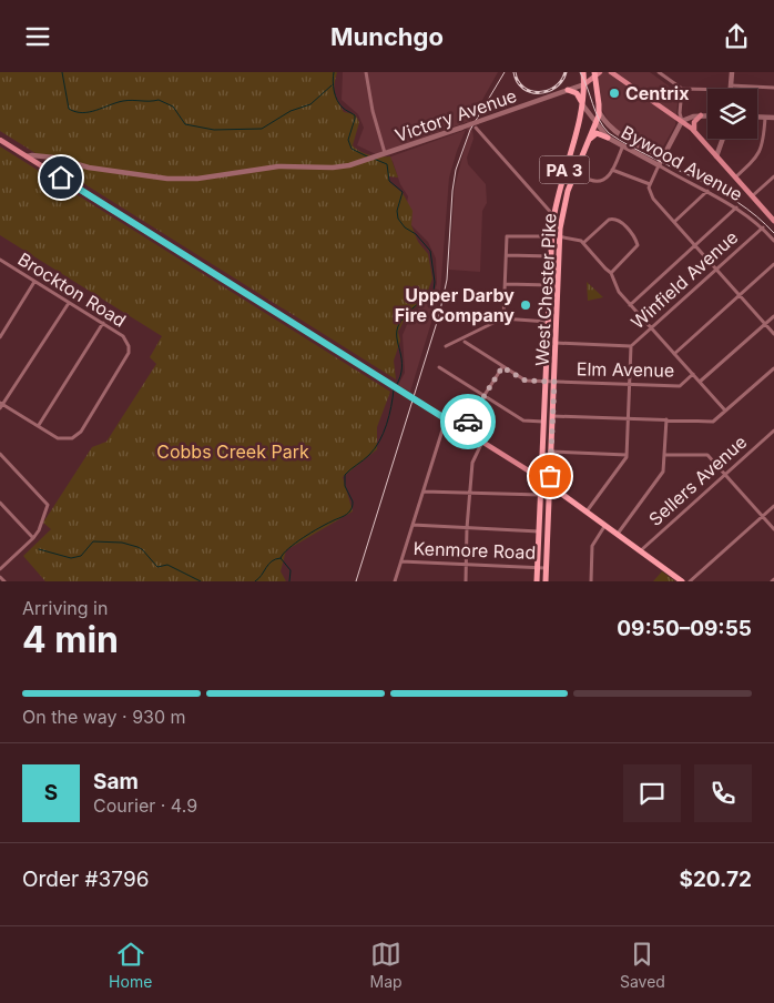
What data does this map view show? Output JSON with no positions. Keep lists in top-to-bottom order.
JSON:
{
  "streets": {
    "main road": ["PA 3", "West Chester Pike"],
    "street": [
      "Victory Avenue",
      "Bywood Avenue",
      "Winfield Avenue",
      "Brockton Road",
      "Elm Avenue",
      "Sellers Avenue",
      "Kenmore Road"
    ]
  },
  "crossings": [
    ["Victory Avenue", "West Chester Pike"],
    ["Bywood Avenue", "Winfield Avenue"],
    ["Bywood Avenue", "West Chester Pike"],
    ["Winfield Avenue", "West Chester Pike"],
    ["West Chester Pike", "Elm Avenue"],
    ["West Chester Pike", "Kenmore Road"]
  ],
  "parks": ["Cobbs Creek Park"],
  "places": ["Centrix", "Upper Darby Fire Company"],
  "page": {
    "header": "Munchgo",
    "heading": ["4 min", "Arriving in", "09:50–09:55"],
    "panel": [
      "Sam",
      "Courier · 4.9",
      "Order #3796",
      "$20.72"
    ],
    "bar": "On the way · 930 m",
    "round": "S",
    "tabs": ["Home", "Map", "Saved"]
  }
}
